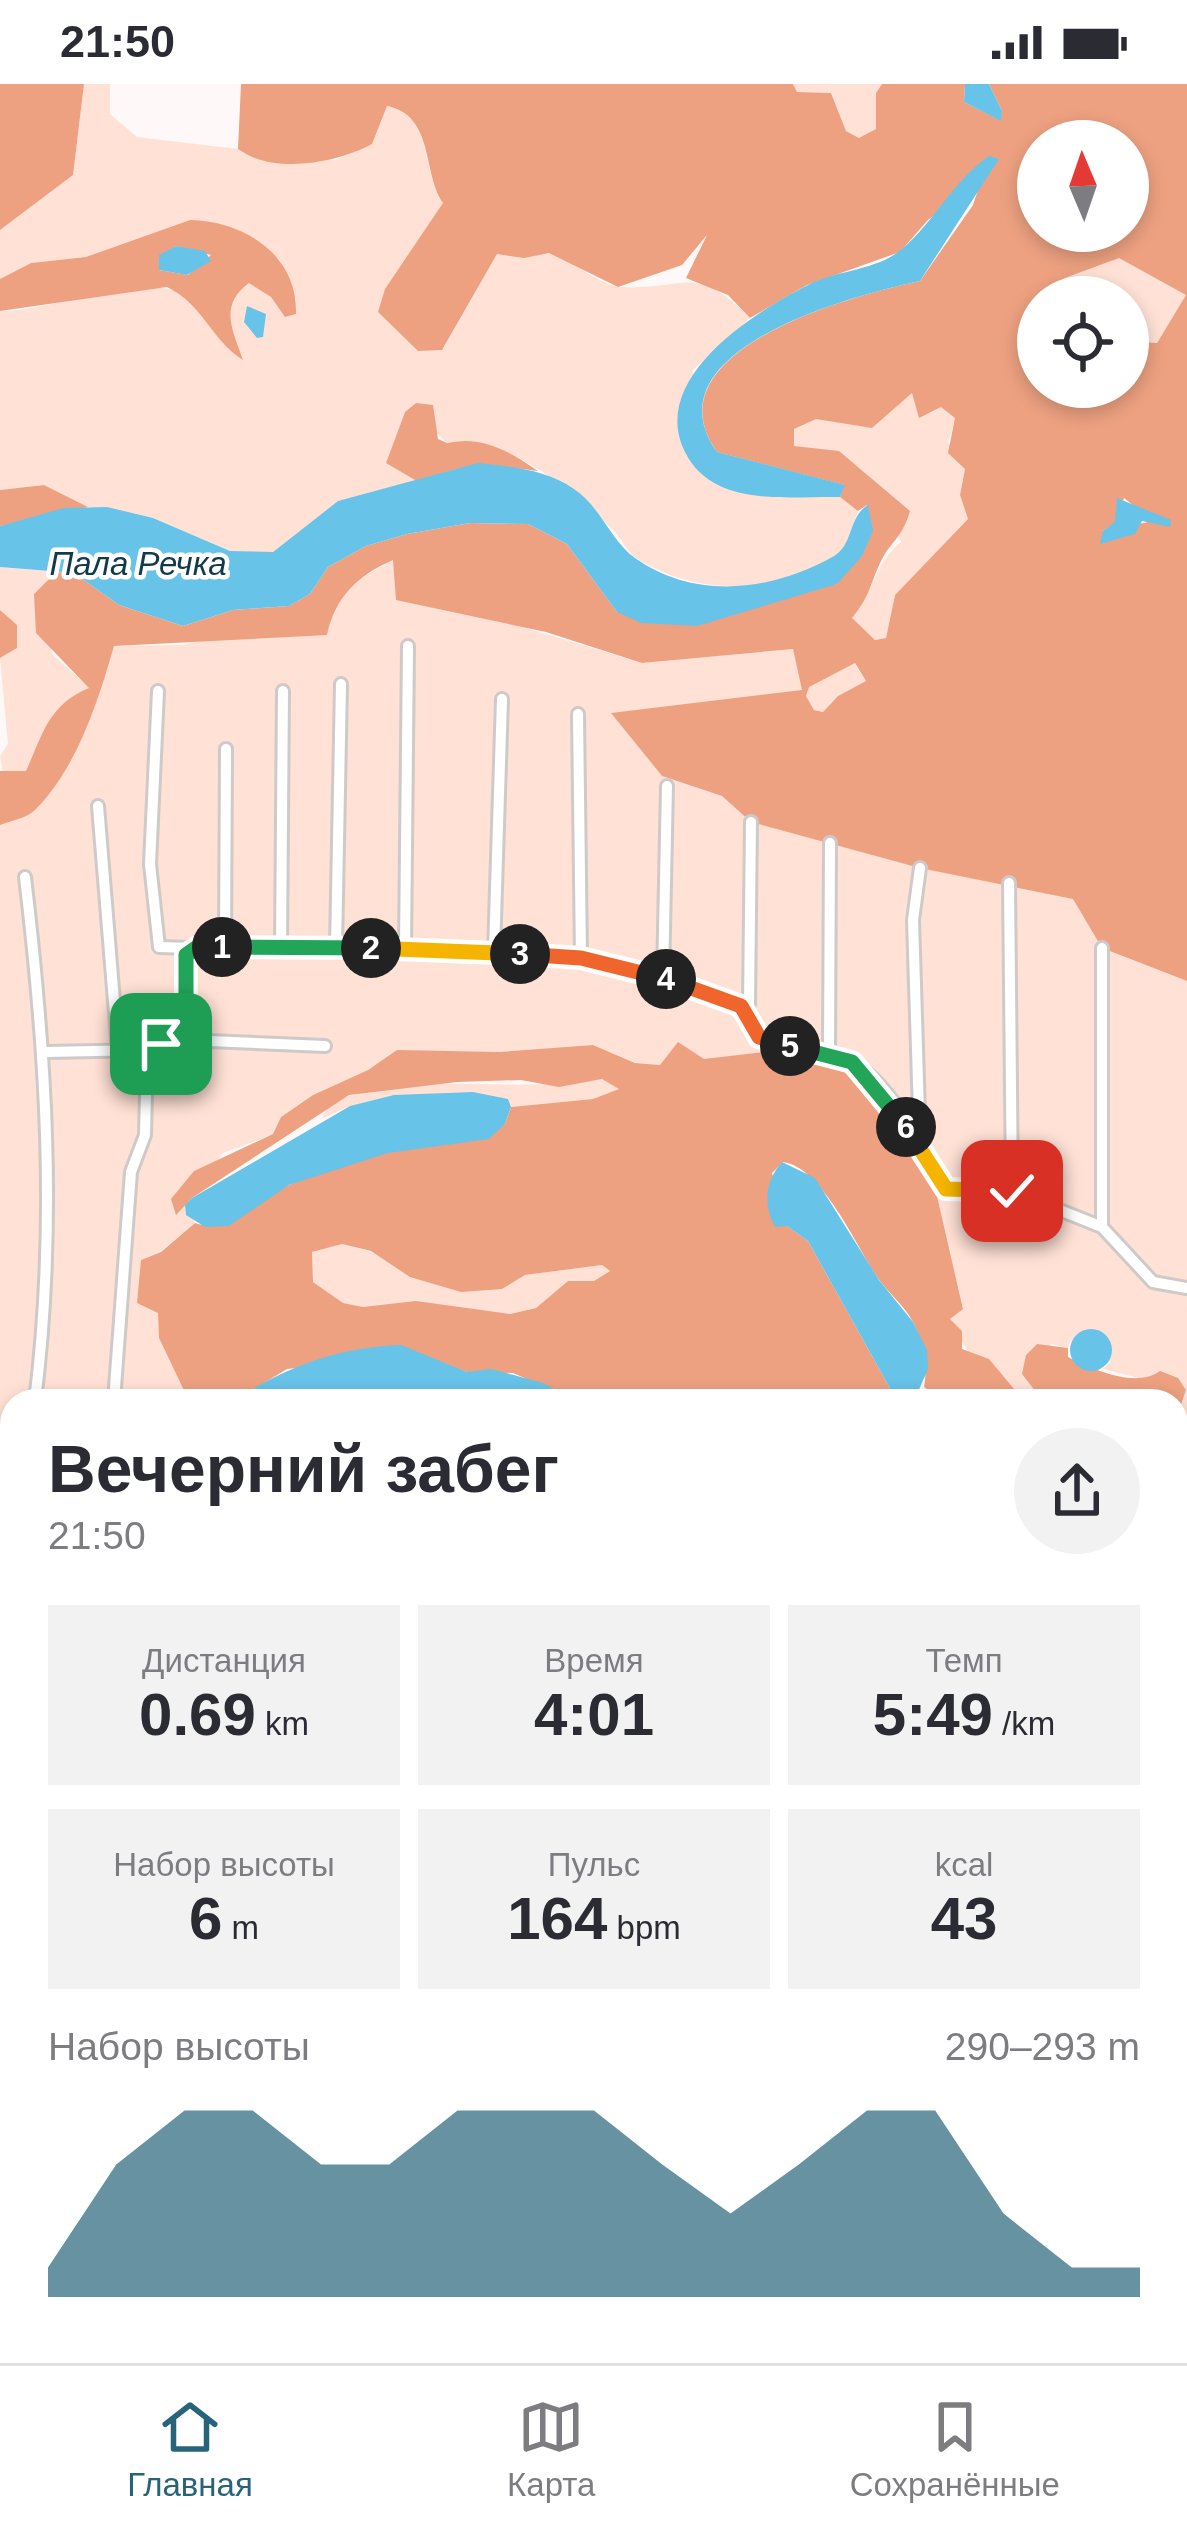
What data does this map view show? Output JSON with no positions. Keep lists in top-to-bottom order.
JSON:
{
  "water": ["Пала Речка"],
  "north": "top",
  "page": {
    "status": "21:50",
    "pins": [
      "1",
      "2",
      "3",
      "4",
      "5",
      "6"
    ],
    "heading": ["Вечерний забег", "21:50"],
    "stats": [
      ["Дистанция", "0.69 km"],
      ["Время", "4:01"],
      ["Темп", "5:49 /km"],
      ["Набор высоты", "6 m"],
      ["Пульс", "164 bpm"],
      ["kcal", "43"]
    ],
    "chart": ["Набор высоты", "290–293 m"],
    "tabs": ["Главная", "Карта", "Сохранённые"]
  }
}
